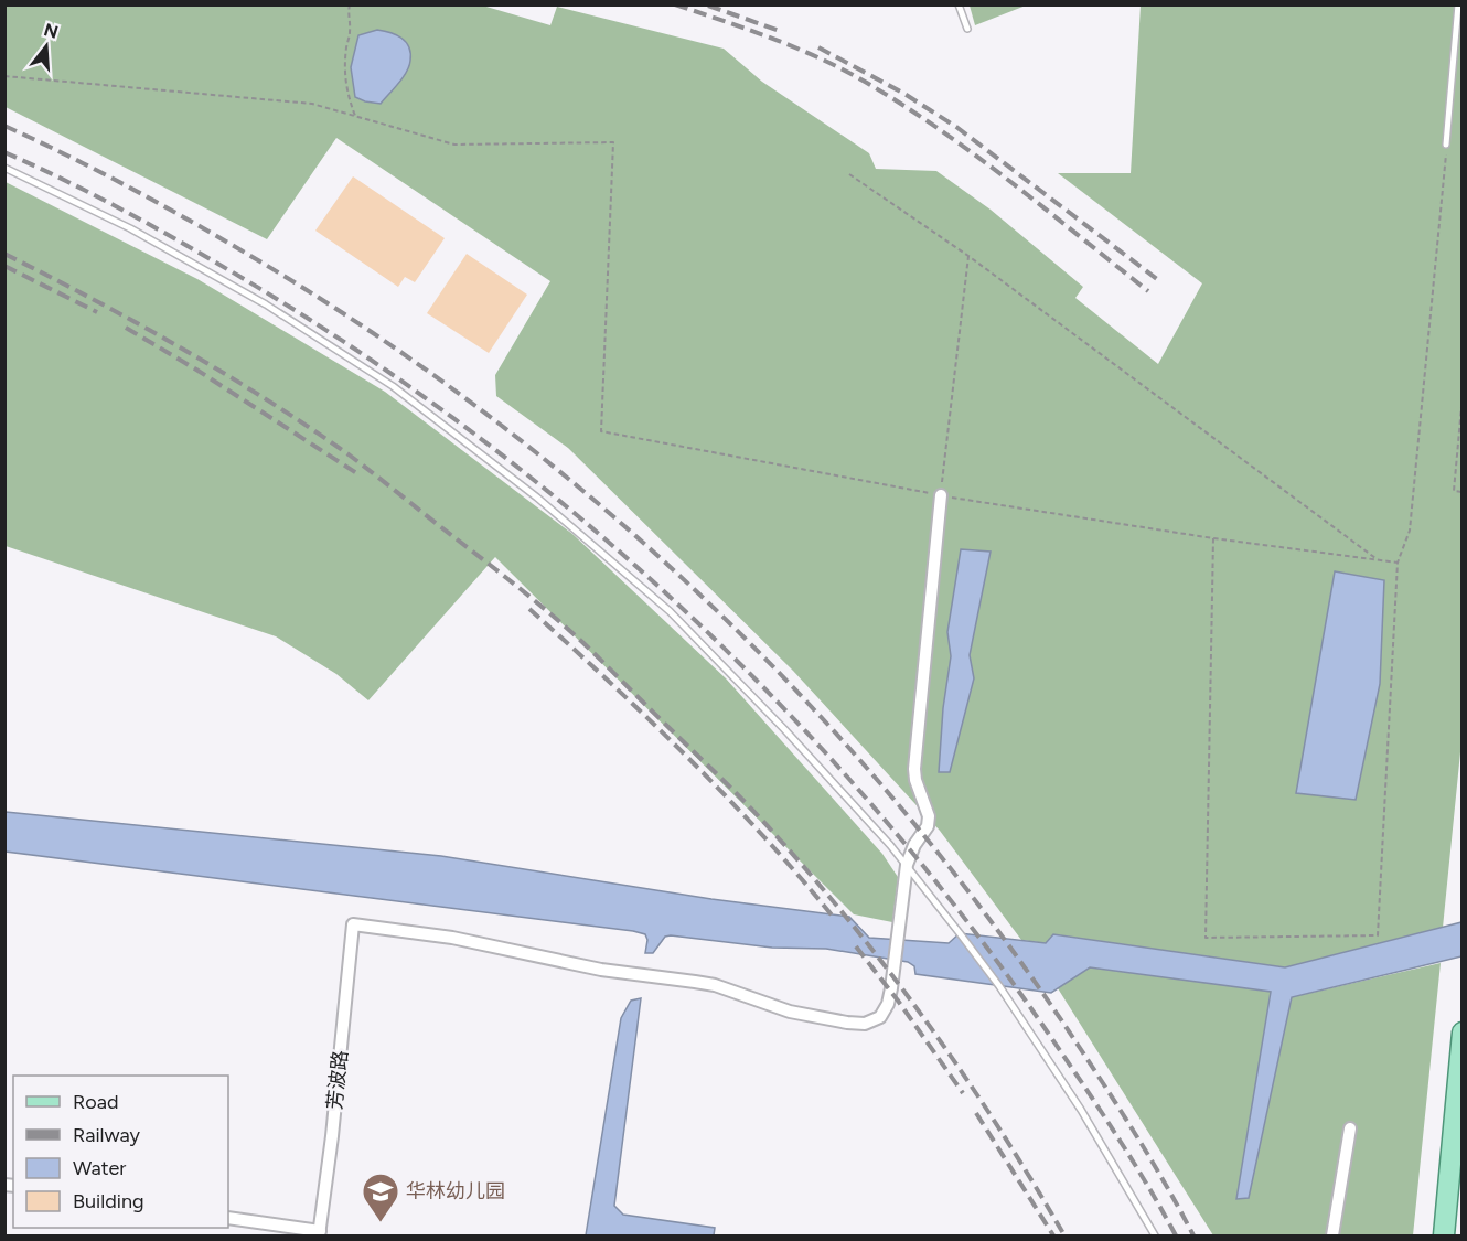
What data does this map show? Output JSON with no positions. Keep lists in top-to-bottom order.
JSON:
{
  "streets": {
    "street": ["芳波路"]
  },
  "places": {
    "school or university": ["华林幼儿园"]
  },
  "legend": [
    "Road",
    "Railway",
    "Water",
    "Building"
  ],
  "north": "top"
}
